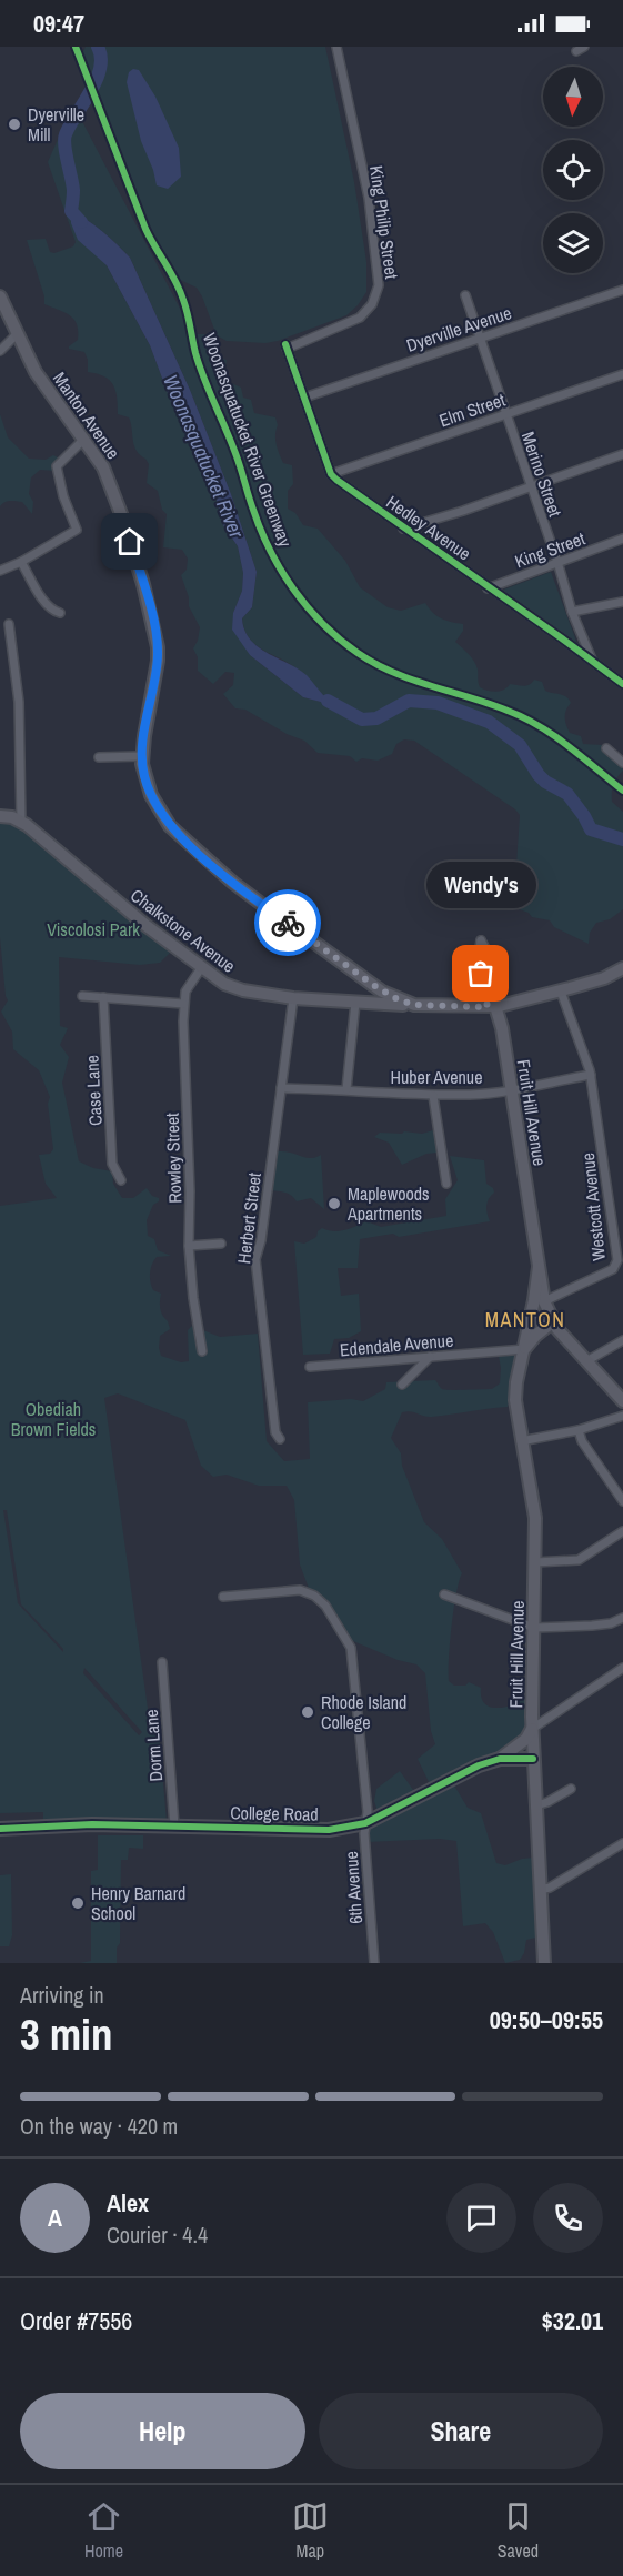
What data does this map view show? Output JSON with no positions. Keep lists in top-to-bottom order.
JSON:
{
  "streets": {
    "main road": [
      "Manton Avenue",
      "Chalkstone Avenue",
      "Fruit Hill Avenue",
      "College Road"
    ],
    "street": [
      "King Philip Street",
      "Dyerville Avenue",
      "Elm Street",
      "Merino Street",
      "Hedley Avenue",
      "King Street",
      "Huber Avenue",
      "Case Lane",
      "Rowley Street",
      "Westcott Avenue",
      "Herbert Street",
      "Edendale Avenue",
      "Dorm Lane",
      "6th Avenue"
    ],
    "cycle path": ["Woonasquatucket River Greenway"]
  },
  "crossings": [
    ["King Philip Street", "Dyerville Avenue"],
    ["Dyerville Avenue", "Merino Street"],
    ["Elm Street", "Merino Street"],
    ["Elm Street", "Hedley Avenue"],
    ["Manton Avenue", "Chalkstone Avenue"],
    ["Manton Avenue", "Fruit Hill Avenue"],
    ["Manton Avenue", "Westcott Avenue"],
    ["Merino Street", "Hedley Avenue"],
    ["Merino Street", "King Street"],
    ["Hedley Avenue", "King Street"],
    ["Chalkstone Avenue", "Rowley Street"],
    ["Chalkstone Avenue", "Herbert Street"],
    ["Huber Avenue", "Fruit Hill Avenue"],
    ["Huber Avenue", "Westcott Avenue"],
    ["Huber Avenue", "Herbert Street"],
    ["Fruit Hill Avenue", "Westcott Avenue"],
    ["Fruit Hill Avenue", "Edendale Avenue"],
    ["Fruit Hill Avenue", "College Road"],
    ["Dorm Lane", "College Road"],
    ["College Road", "6th Avenue"]
  ],
  "districts": ["MANTON"],
  "water": ["Woonasquatucket River"],
  "parks": ["Viscolosi Park", "Obediah Brown Fields"],
  "places": [
    "Dyerville Mill",
    "Wendy's",
    "Maplewoods Apartments",
    "Rhode Island College",
    "Henry Barnard School"
  ],
  "north": "bottom",
  "page": {
    "status": "09:47",
    "bubble": "Wendy's",
    "heading": ["3 min", "Arriving in", "09:50–09:55"],
    "panel": [
      "Alex",
      "Courier · 4.4",
      "Order #7556",
      "$32.01"
    ],
    "bar": "On the way · 420 m",
    "round": "A",
    "buttons": ["Help", "Share"],
    "tabs": ["Home", "Map", "Saved"]
  }
}
